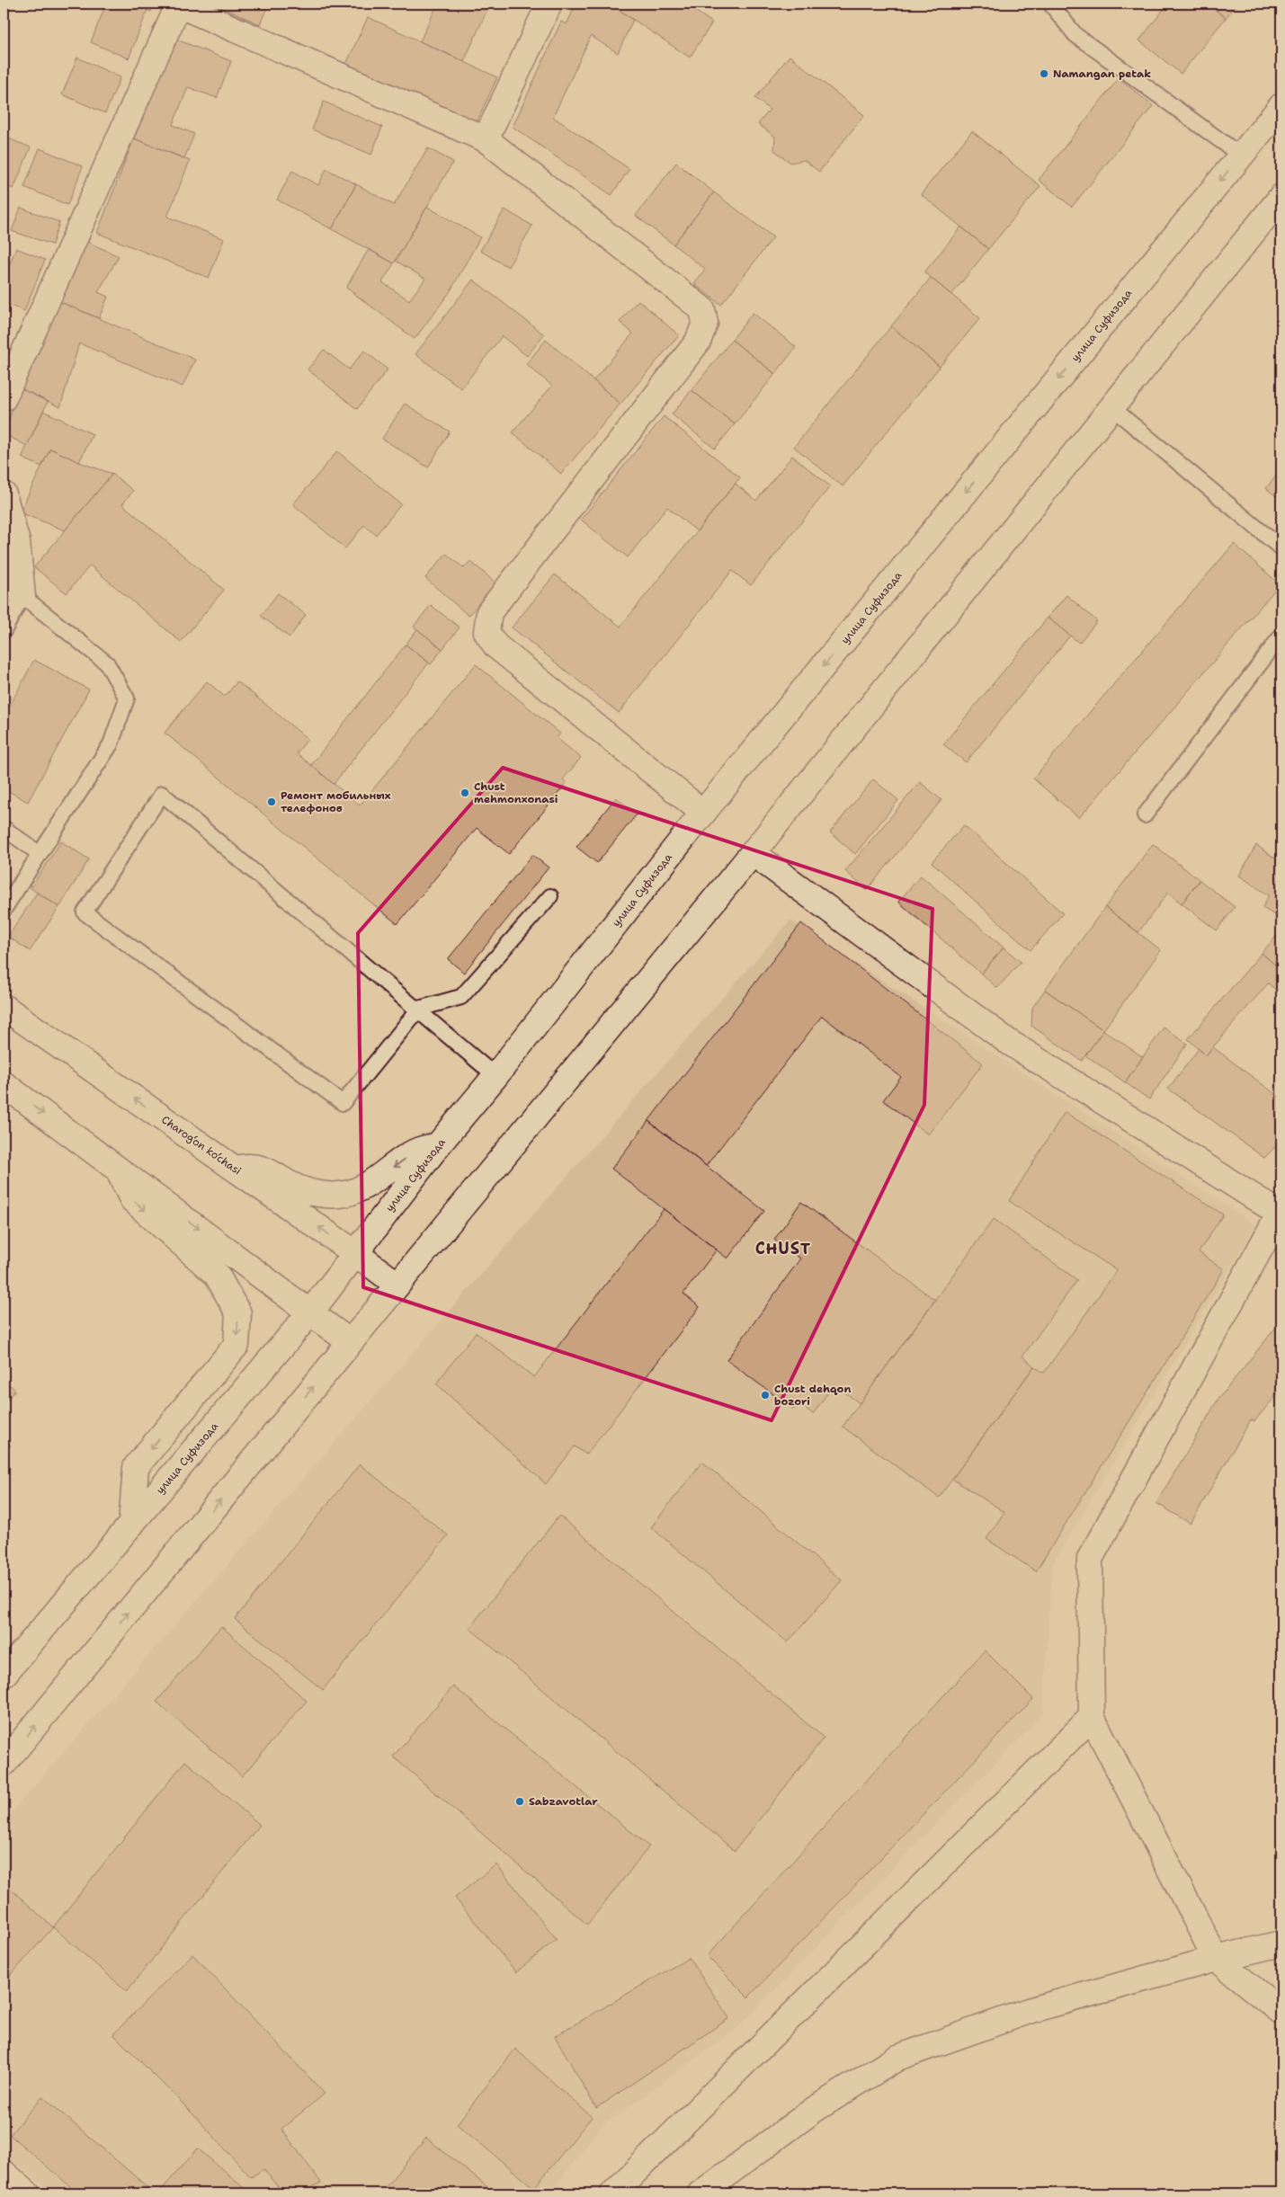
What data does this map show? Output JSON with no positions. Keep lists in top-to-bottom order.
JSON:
{
  "streets": {
    "street": ["улица Суфизода", "Charog‘on ko‘chasi"]
  },
  "crossings": [
    ["улица Суфизода", "Charog‘on ko‘chasi"]
  ],
  "districts": ["CHUST"],
  "places": [
    "Namangan petak",
    "Chust mehmonxonasi",
    "Ремонт мобильных телефонов",
    "Chust dehqon bozori",
    "Sabzavotlar"
  ]
}
